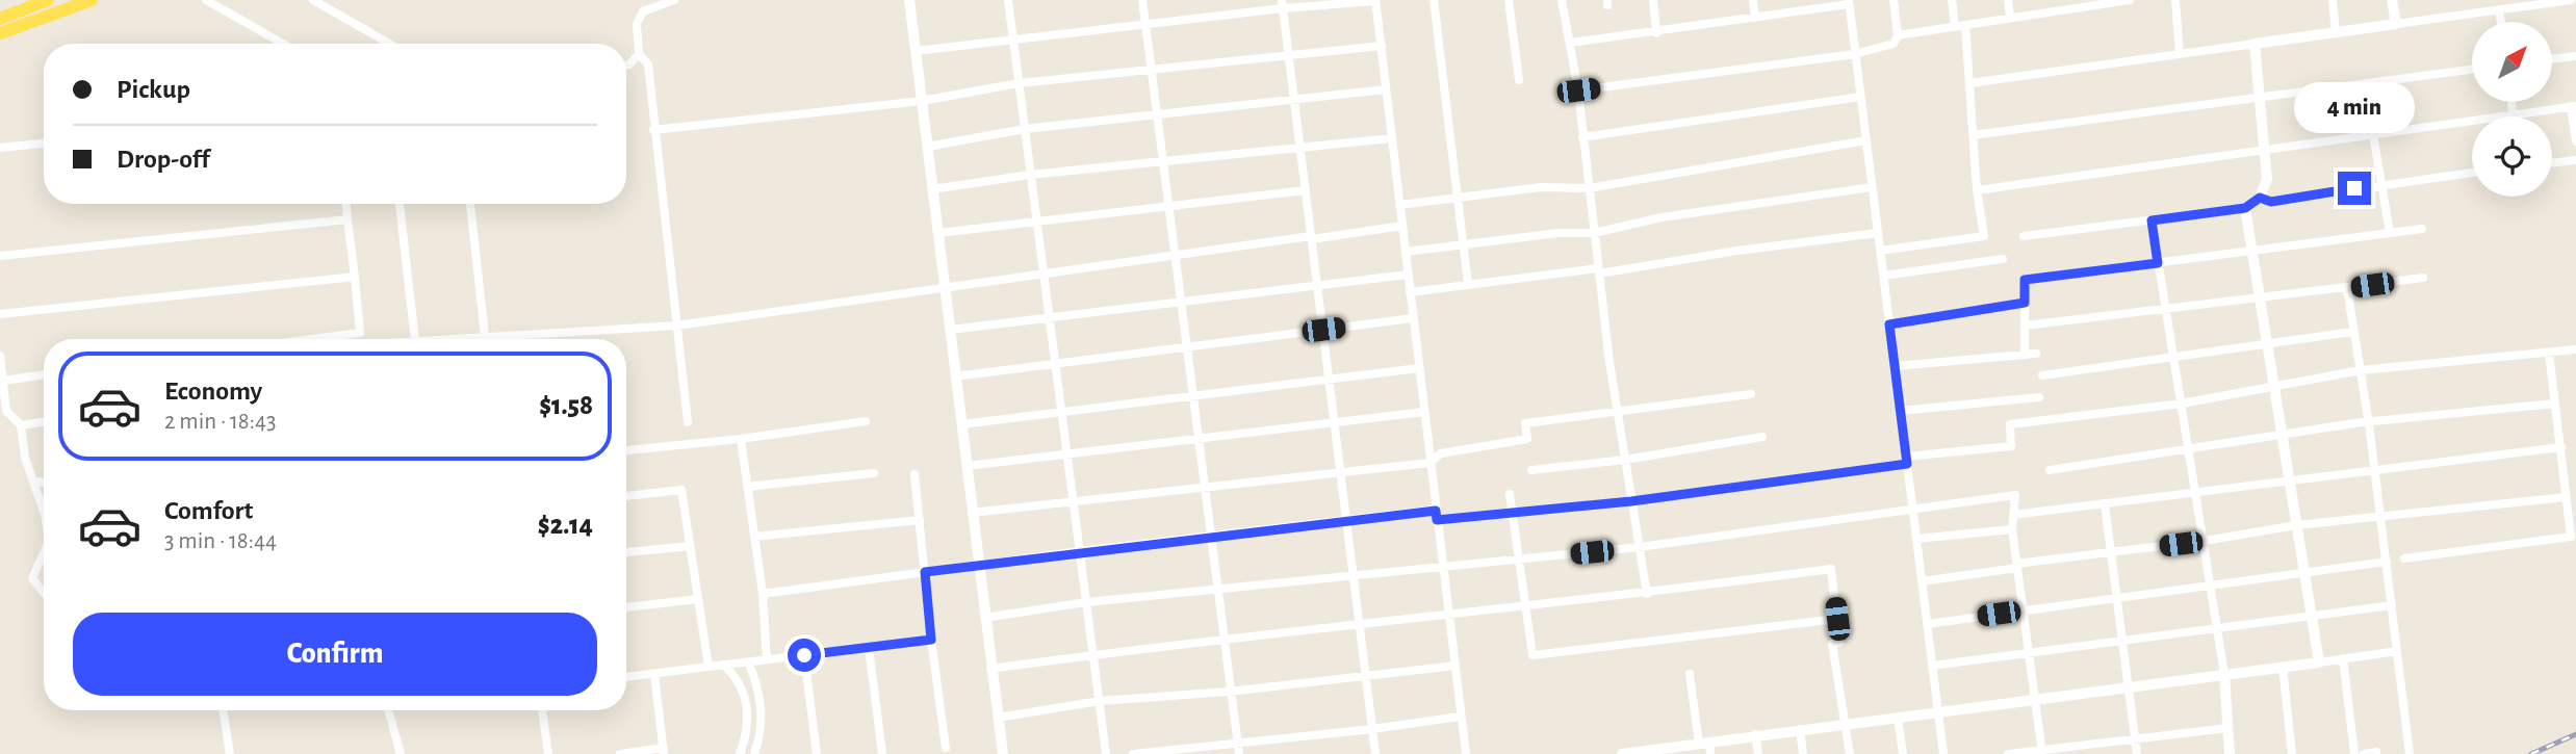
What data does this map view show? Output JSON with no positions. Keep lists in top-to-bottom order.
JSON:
{
  "north": "top right",
  "page": {
    "banner": ["Pickup", "Drop-off"],
    "bubble": "4 min",
    "list": [
      {
        "name": "Economy",
        "note": "2 min · 18:43",
        "value": "$1.58"
      },
      {
        "name": "Comfort",
        "note": "3 min · 18:44",
        "value": "$2.14"
      }
    ],
    "buttons": "Confirm"
  }
}
